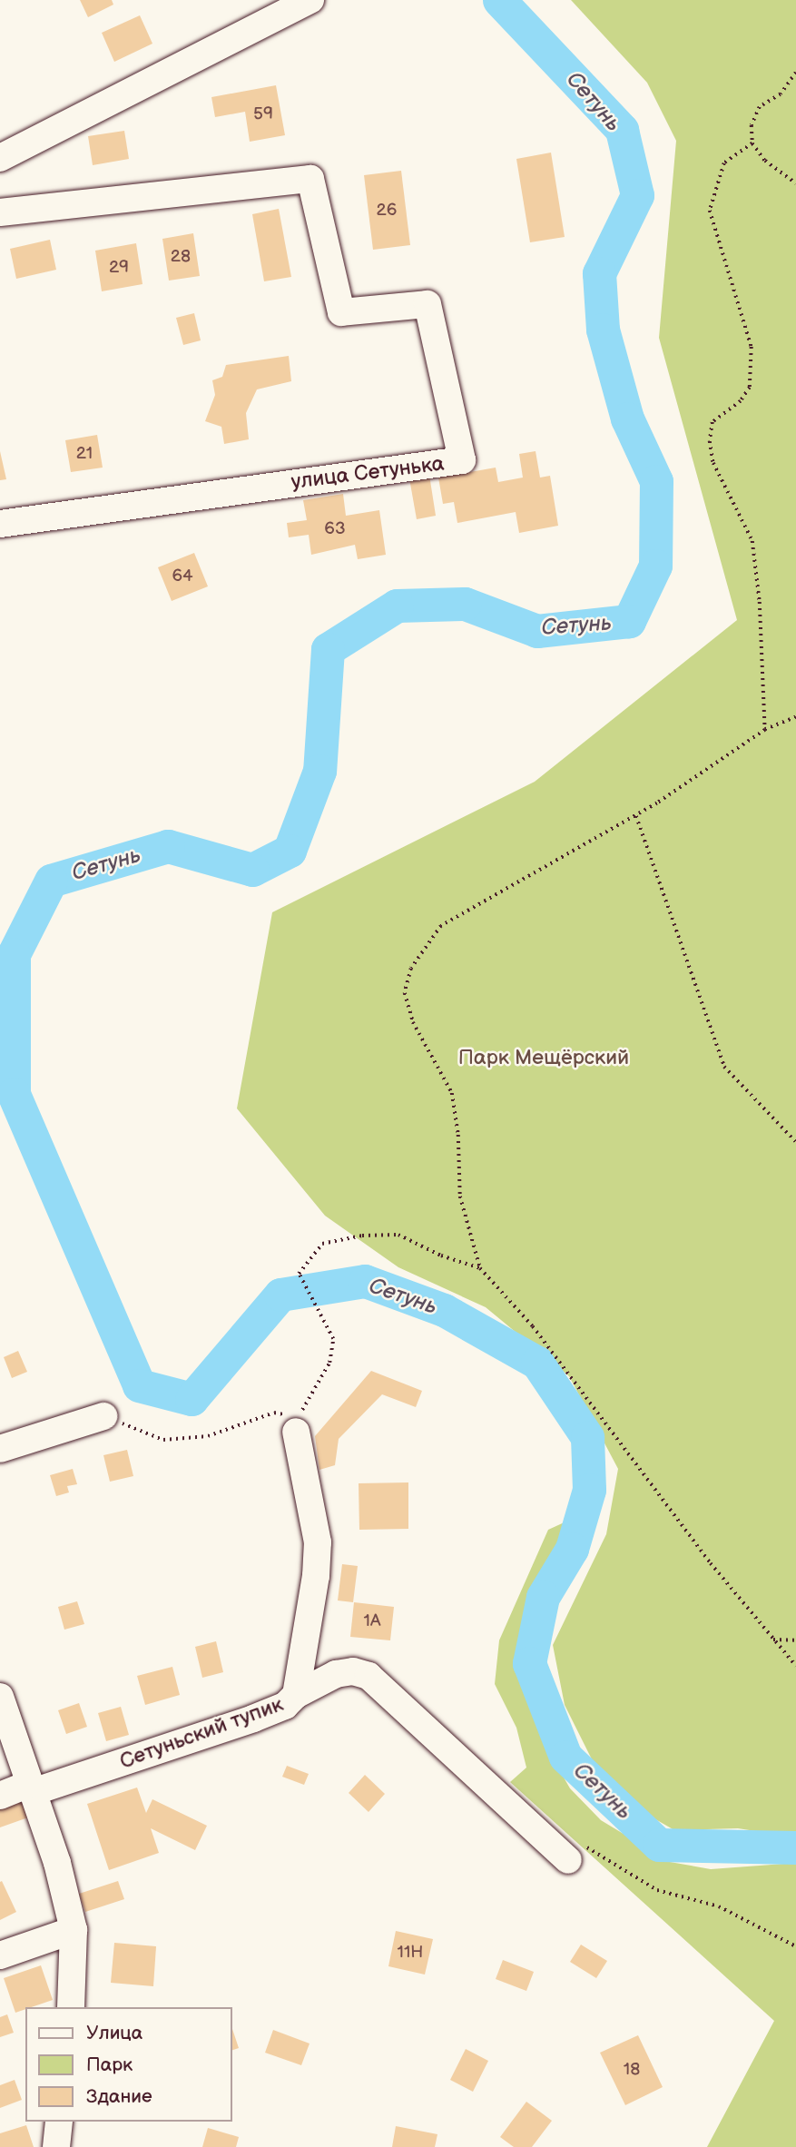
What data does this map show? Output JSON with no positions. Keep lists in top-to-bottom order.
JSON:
{
  "streets": {
    "street": ["улица Сетунька", "Сетуньский тупик"]
  },
  "water": ["Сетунь"],
  "parks": ["Парк Мещёрский"],
  "house_numbers": [
    "59",
    "26",
    "28",
    "29",
    "21",
    "63",
    "64",
    "1А",
    "11Н",
    "18"
  ],
  "legend": ["Улица", "Парк", "Здание"]
}
